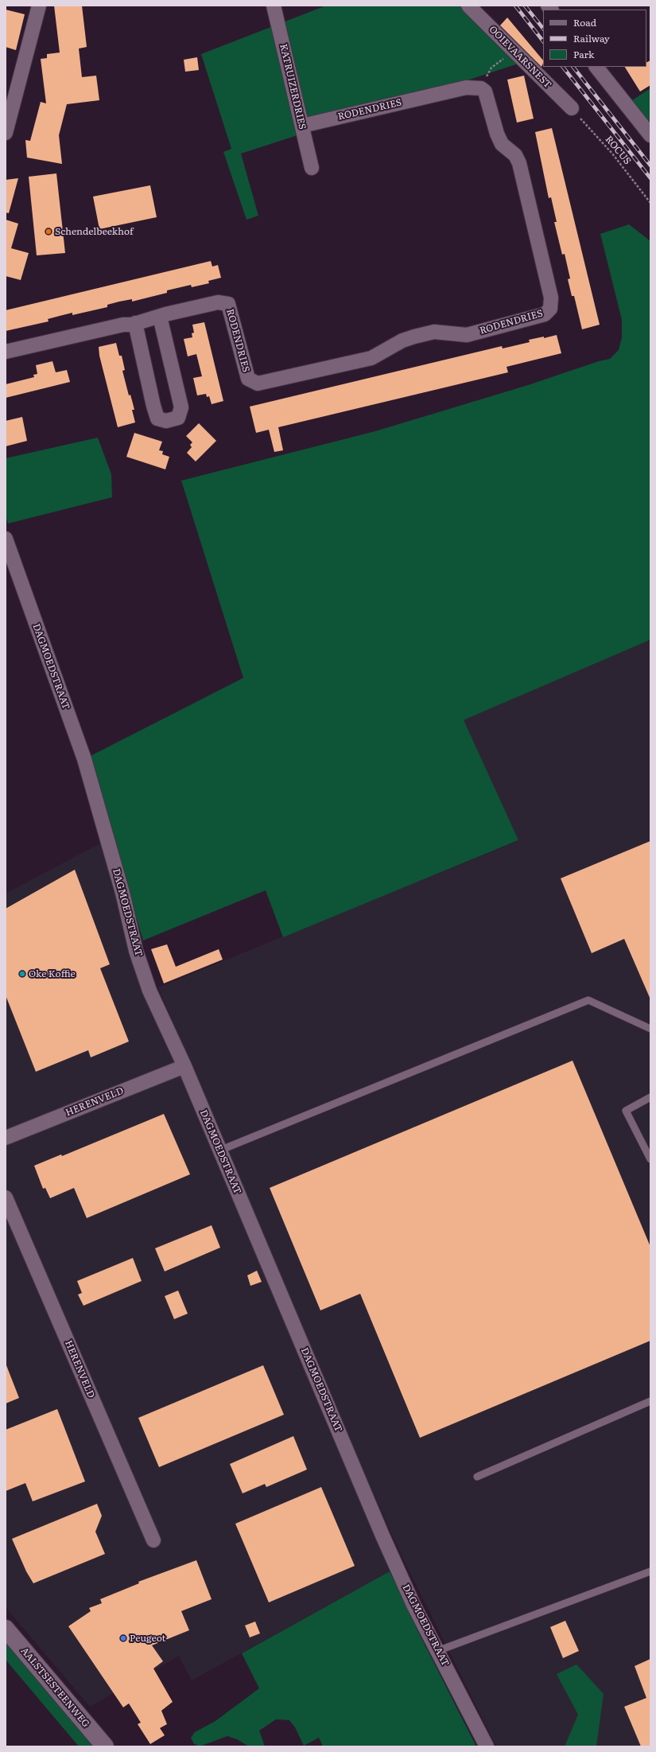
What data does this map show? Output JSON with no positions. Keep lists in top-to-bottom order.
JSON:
{
  "streets": {
    "main road": ["AALSTSESTEENWEG"],
    "street": [
      "OOIEVAARSNEST",
      "KATRUIZERDRIES",
      "RODENDRIES",
      "DAGMOEDSTRAAT",
      "HERENVELD"
    ],
    "path": ["ROCUS"]
  },
  "crossings": [
    ["OOIEVAARSNEST", "ROCUS"],
    ["KATRUIZERDRIES", "RODENDRIES"],
    ["DAGMOEDSTRAAT", "HERENVELD"]
  ],
  "places": ["Schendelbeekhof", "Oke Koffie", "Peugeot"],
  "legend": ["Road", "Railway", "Park"]
}
